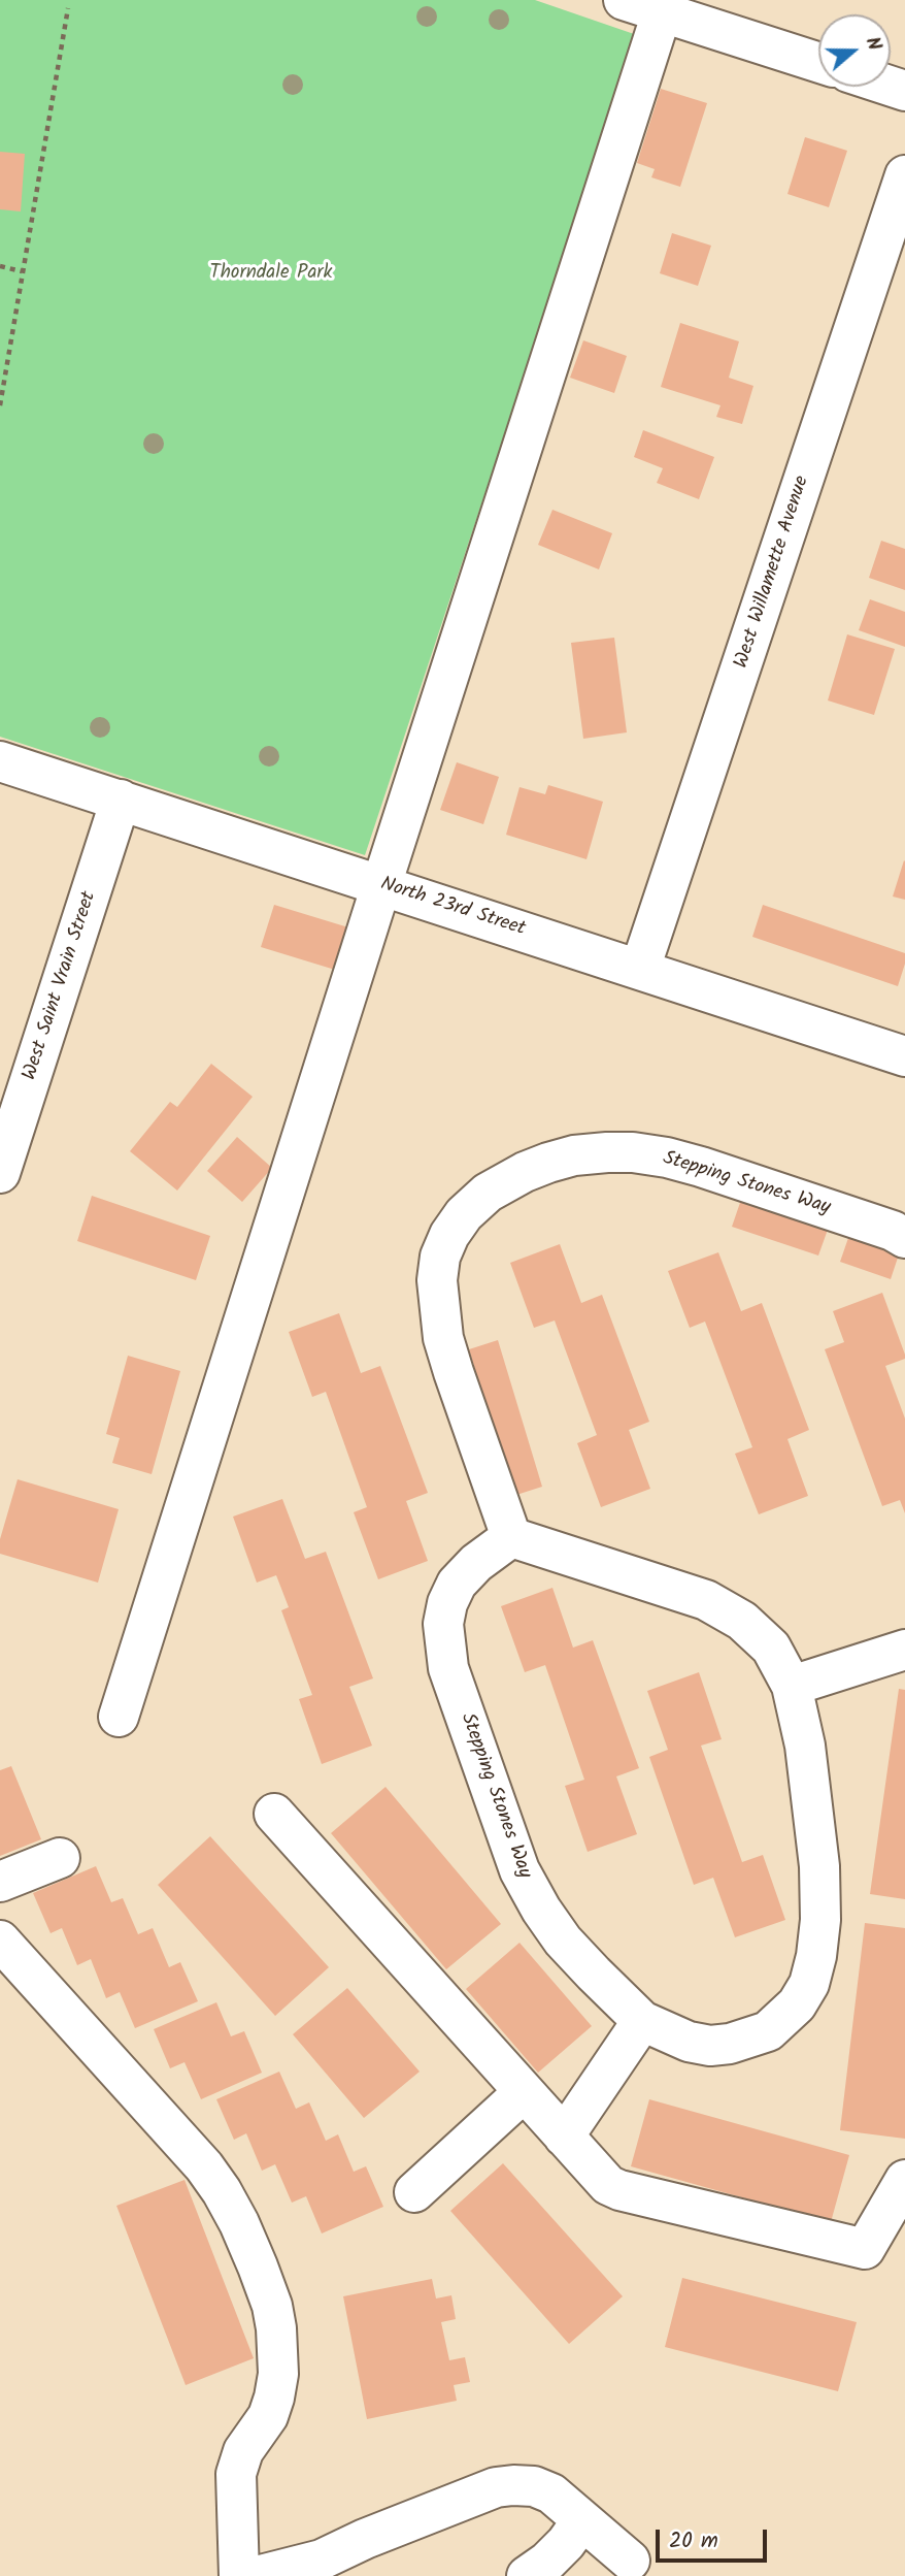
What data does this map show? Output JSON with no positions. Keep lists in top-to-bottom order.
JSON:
{
  "streets": {
    "street": [
      "West Willamette Avenue",
      "North 23rd Street",
      "West Saint Vrain Street",
      "Stepping Stones Way"
    ]
  },
  "crossings": [
    ["West Willamette Avenue", "North 23rd Street"],
    ["North 23rd Street", "West Saint Vrain Street"]
  ],
  "parks": ["Thorndale Park"],
  "scale_bar": "20 m",
  "north": "right"
}
